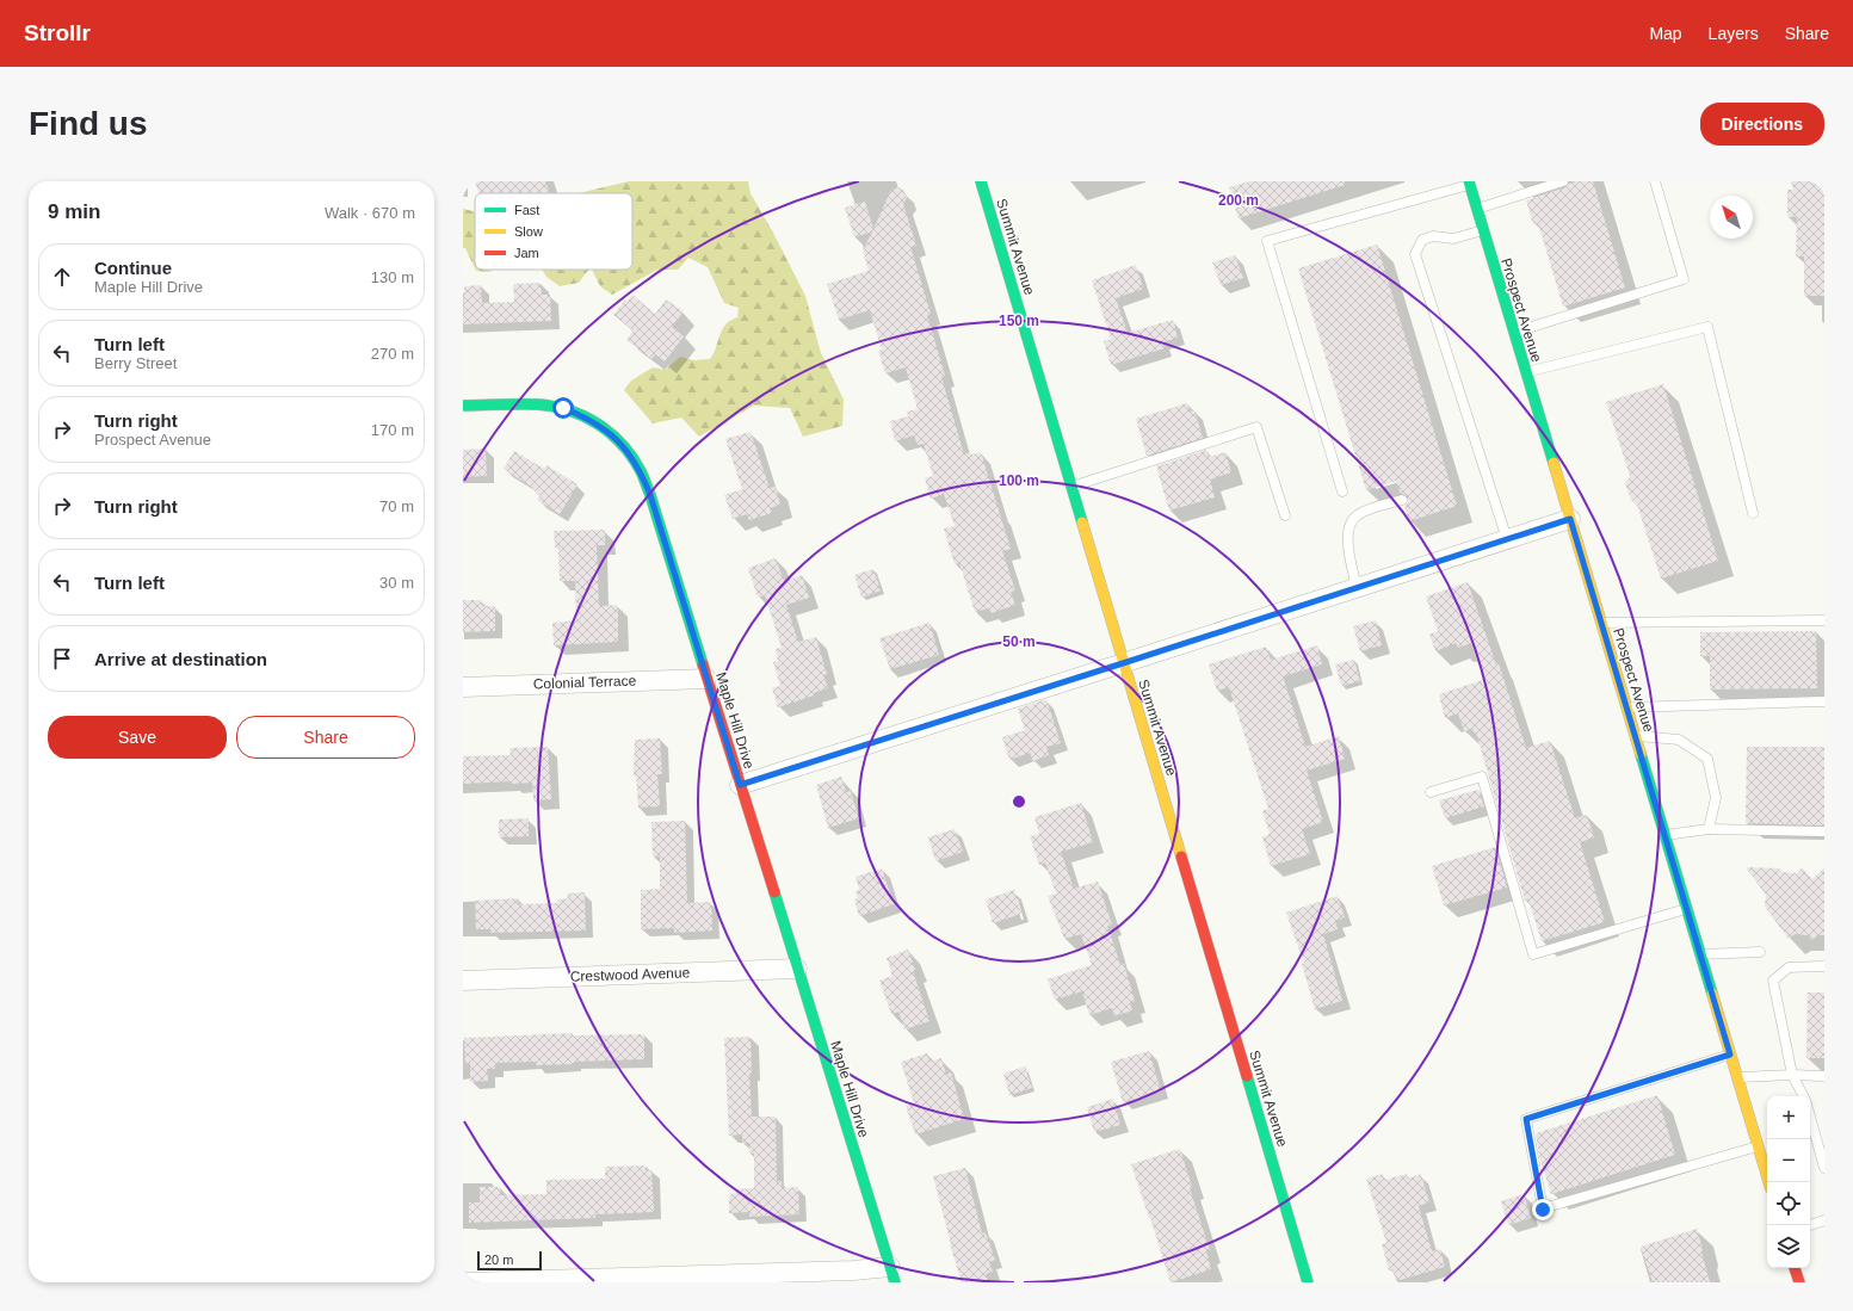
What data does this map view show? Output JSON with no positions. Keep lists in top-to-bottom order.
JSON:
{
  "streets": {
    "street": [
      "Summit Avenue",
      "Prospect Avenue",
      "Colonial Terrace",
      "Maple Hill Drive",
      "Crestwood Avenue"
    ]
  },
  "crossings": [
    ["Colonial Terrace", "Maple Hill Drive"],
    ["Maple Hill Drive", "Crestwood Avenue"]
  ],
  "legend": ["Fast", "Slow", "Jam"],
  "scale_bar": "20 m",
  "north": "top left",
  "page": {
    "header": "Strollr",
    "nav": ["Map", "Layers", "Share"],
    "buttons": [
      "Directions",
      ["Save", "Share"]
    ],
    "title": "Find us",
    "heading": ["9 min", "Walk · 670 m"],
    "list": [
      ["Continue", "Maple Hill Drive", "130 m"],
      ["Turn left", "Berry Street", "270 m"],
      ["Turn right", "Prospect Avenue", "170 m"],
      ["Turn right", "70 m"],
      ["Turn left", "30 m"],
      "Arrive at destination"
    ],
    "map_buttons": ["+", "−"],
    "scale": "20 m"
  },
  "rings": [
    "200 m",
    "150 m",
    "100 m",
    "50 m"
  ]
}
